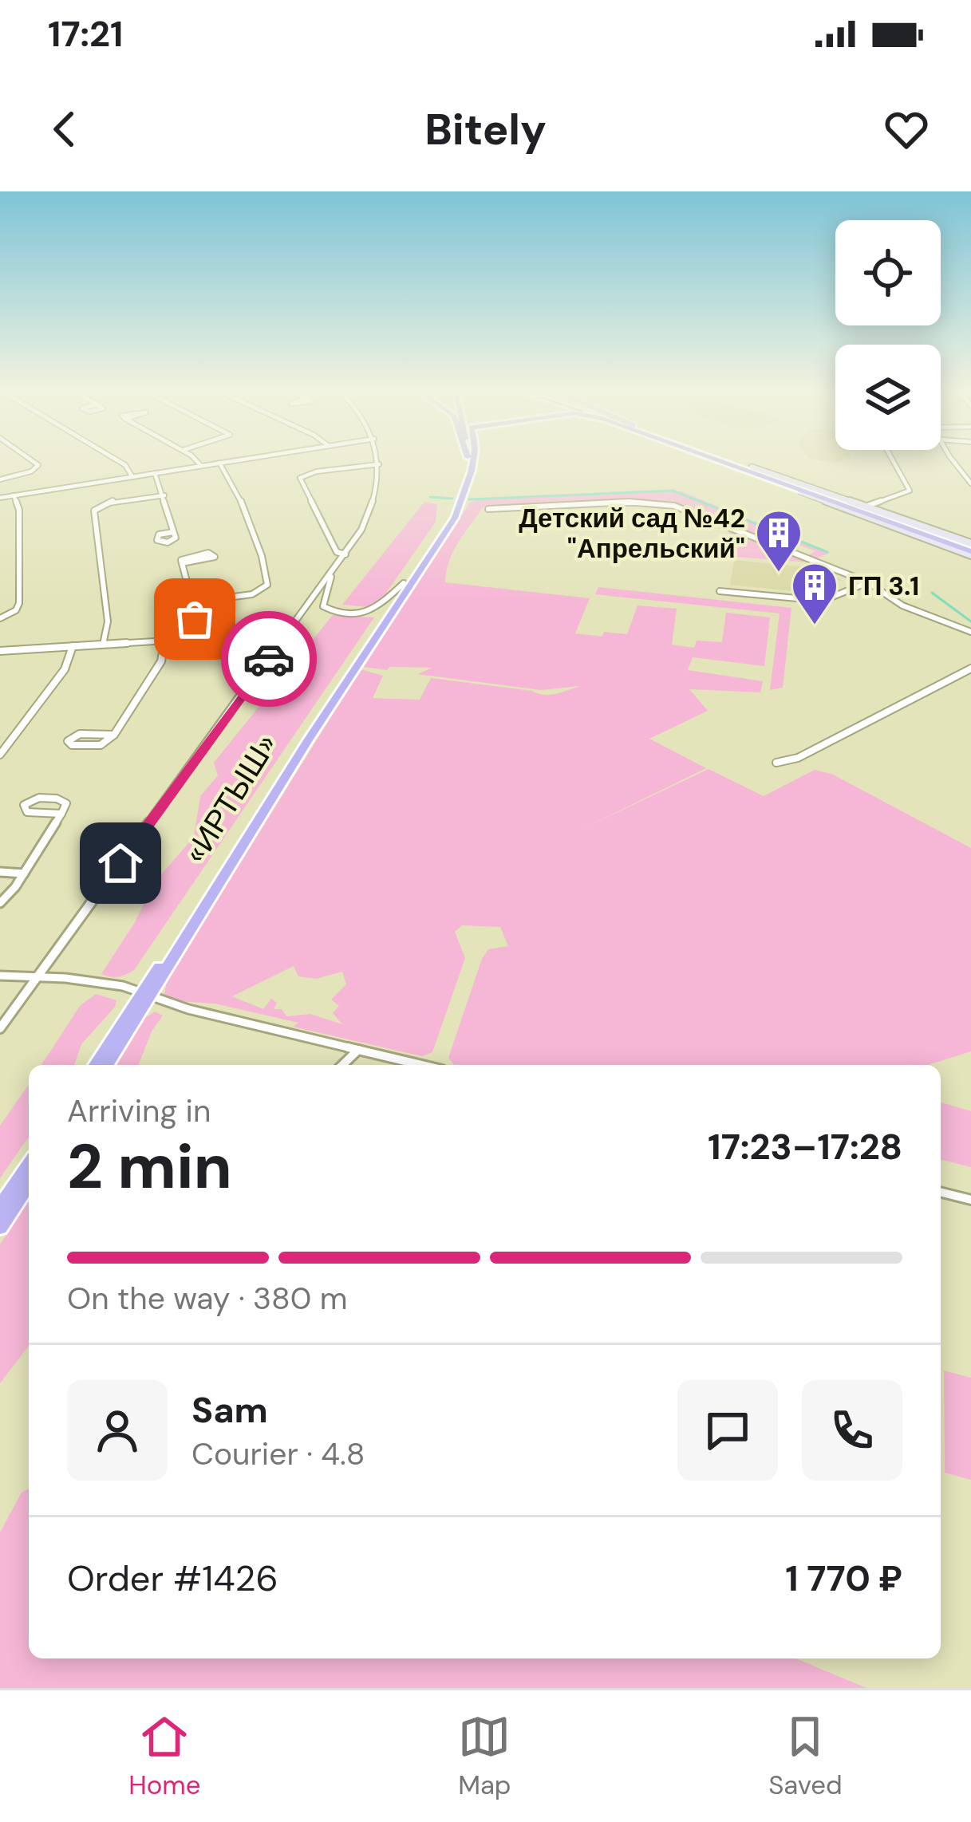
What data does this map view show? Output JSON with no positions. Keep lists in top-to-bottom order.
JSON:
{
  "streets": {
    "highway": ["«ИРТЫШ»"]
  },
  "places": {
    "building": ["Детский сад №42 \"Апрельский\"", "ГП 3.1"]
  },
  "page": {
    "status": "17:21",
    "header": "Bitely",
    "heading": ["2 min", "Arriving in", "17:23–17:28"],
    "panel": [
      "Sam",
      "Courier · 4.8",
      "Order #1426",
      "1 770 ₽"
    ],
    "bar": "On the way · 380 m",
    "tabs": ["Home", "Map", "Saved"]
  }
}
